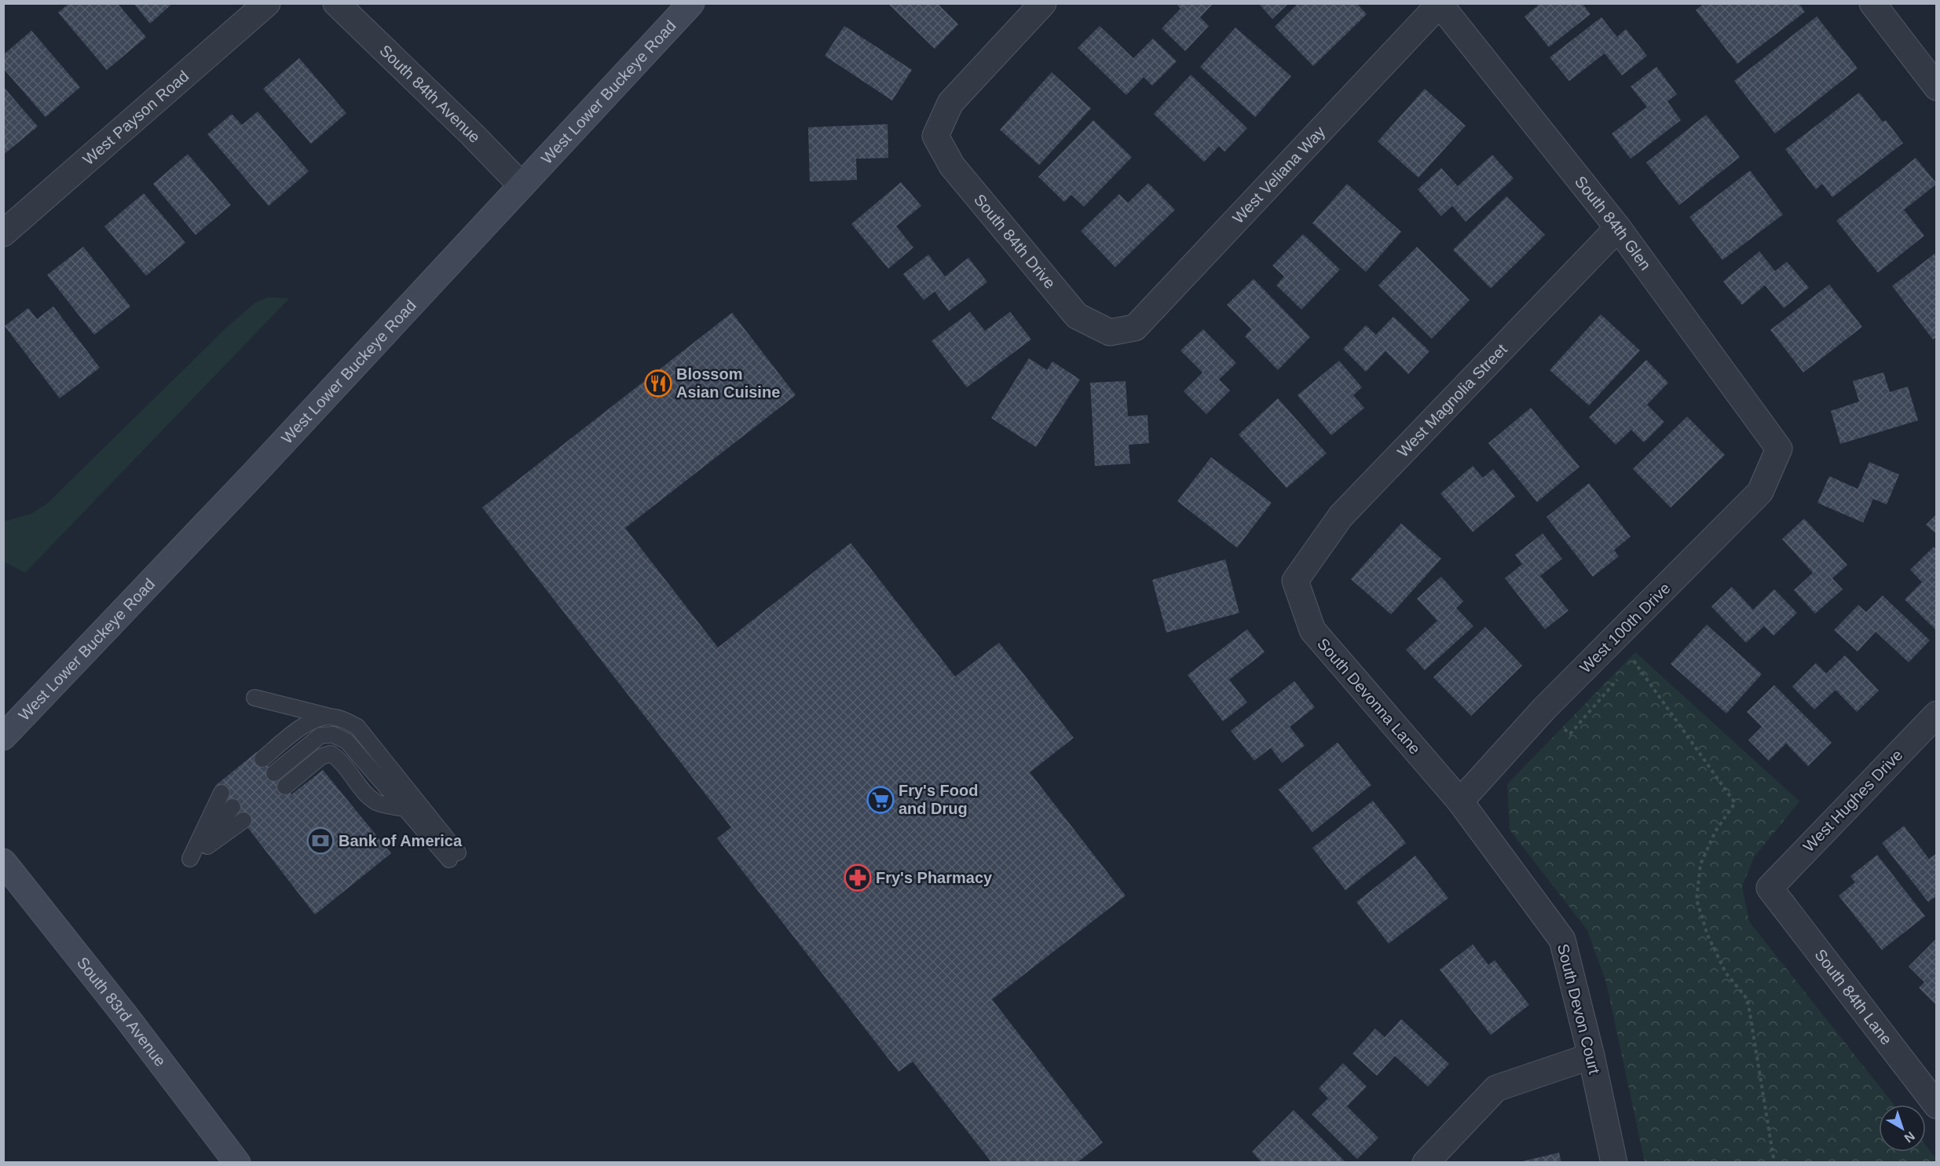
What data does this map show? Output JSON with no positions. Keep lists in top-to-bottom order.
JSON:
{
  "streets": {
    "main road": ["West Lower Buckeye Road", "South 83rd Avenue"],
    "street": [
      "South 84th Avenue",
      "West Payson Road",
      "West Veliana Way",
      "South 84th Glen",
      "South 84th Drive",
      "West Magnolia Street",
      "West 100th Drive",
      "South Devonna Lane",
      "West Hughes Drive",
      "South 84th Lane",
      "South Devon Court"
    ]
  },
  "crossings": [
    ["West Lower Buckeye Road", "South 84th Avenue"],
    ["West Veliana Way", "South 84th Glen"],
    ["West Veliana Way", "South 84th Drive"],
    ["South 84th Glen", "West Magnolia Street"],
    ["South 84th Glen", "West 100th Drive"],
    ["West Magnolia Street", "South Devonna Lane"],
    ["West 100th Drive", "South Devonna Lane"],
    ["West 100th Drive", "South Devon Court"],
    ["South Devonna Lane", "South Devon Court"],
    ["West Hughes Drive", "South 84th Lane"]
  ],
  "places": {
    "restaurant": ["Blossom Asian Cuisine"],
    "supermarket": ["Fry's Food and Drug"],
    "bank": ["Bank of America"],
    "pharmacy": ["Fry's Pharmacy"]
  },
  "north": "bottom right"
}
